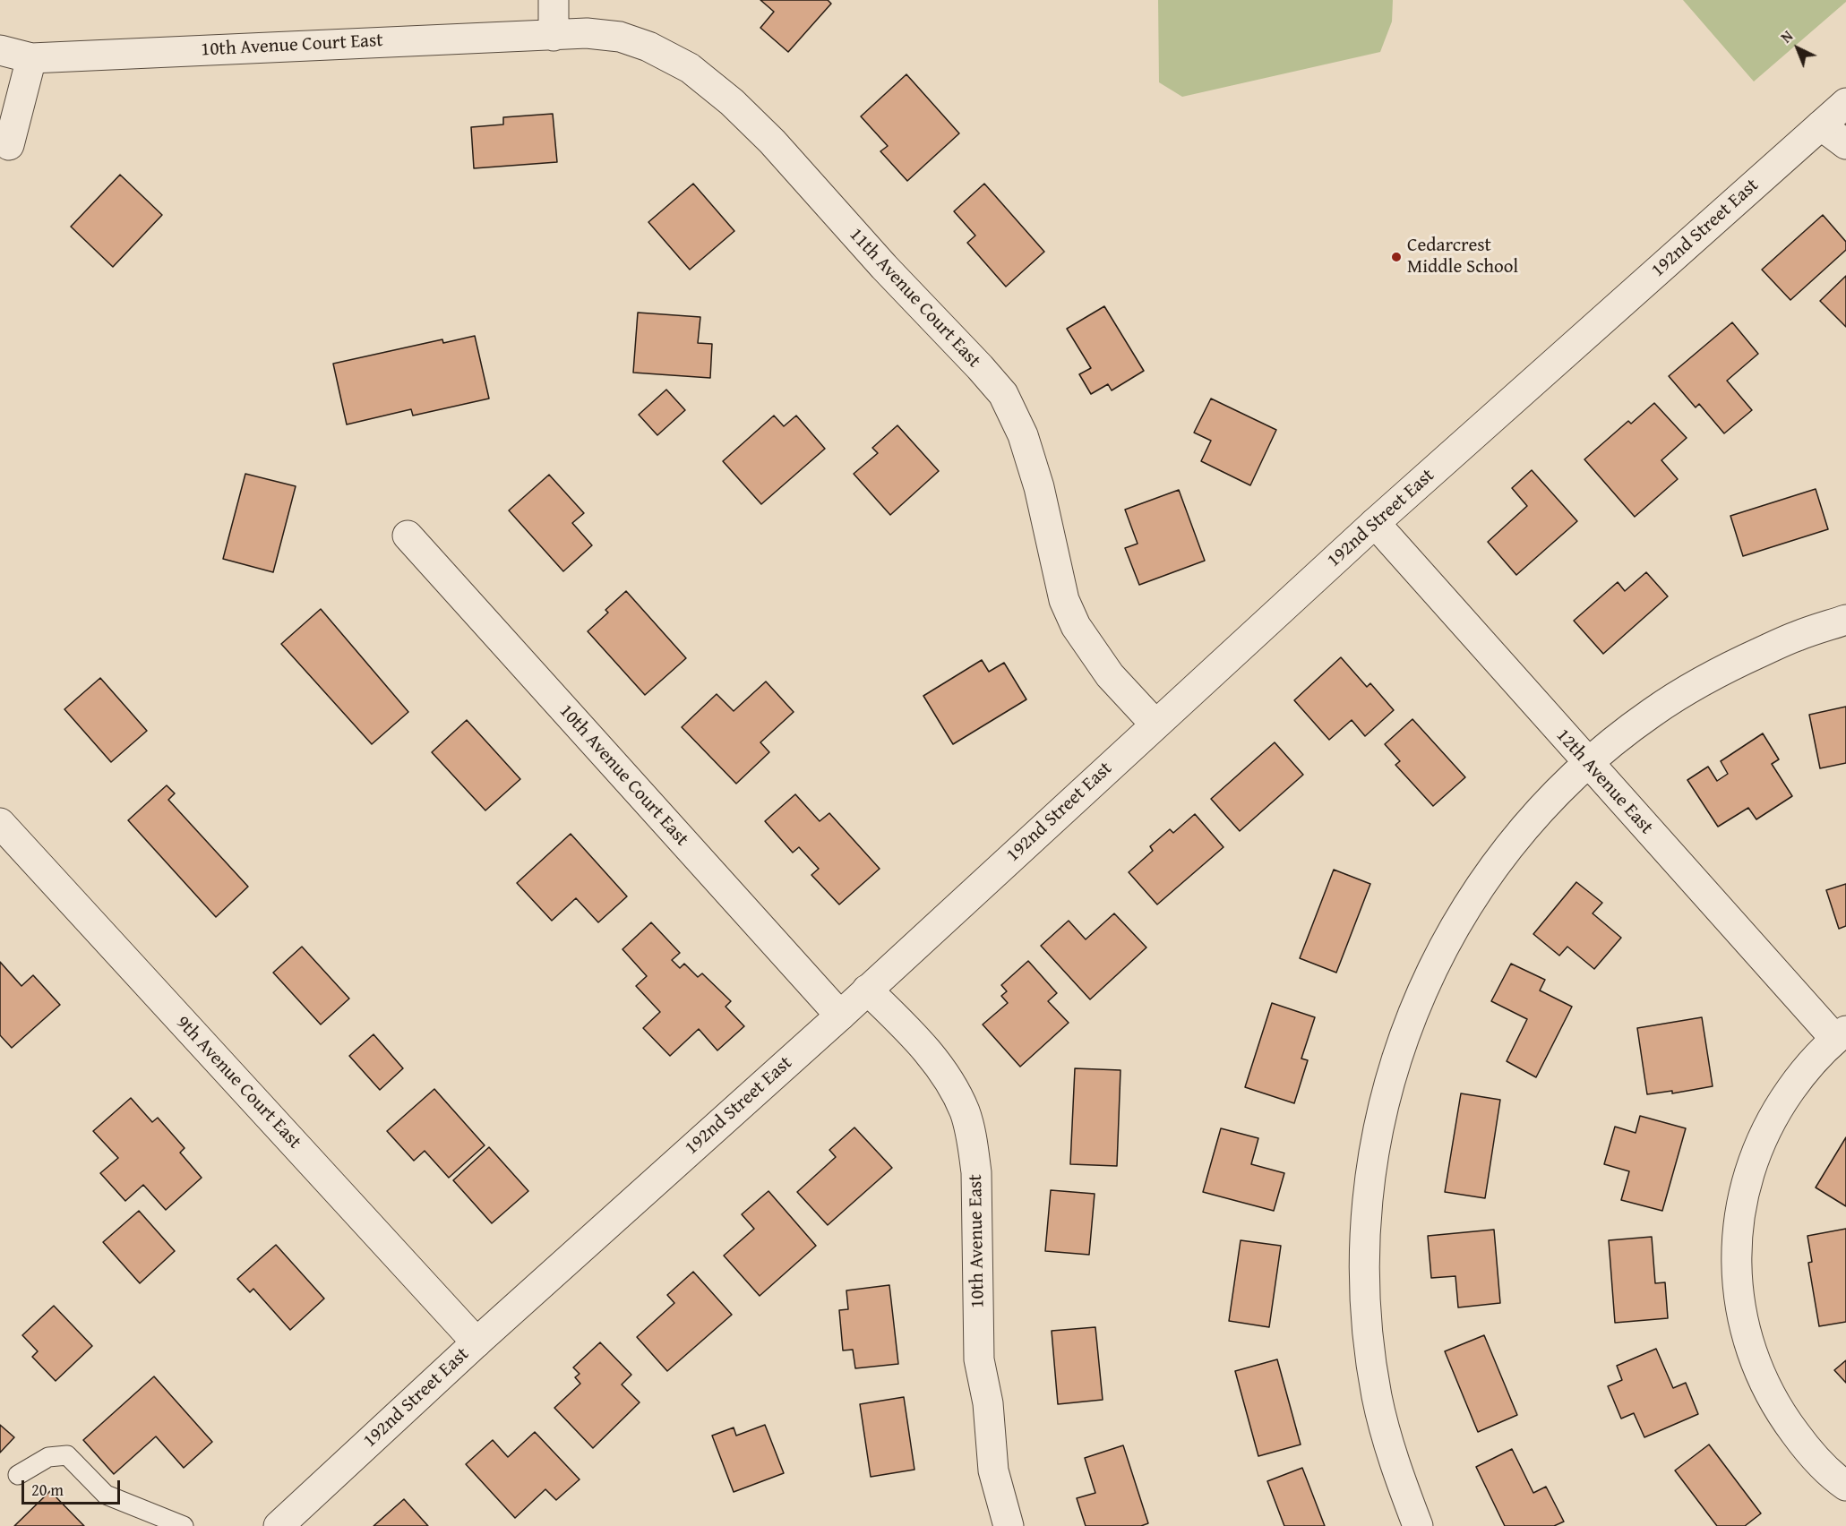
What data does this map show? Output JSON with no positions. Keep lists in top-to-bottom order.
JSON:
{
  "streets": {
    "street": [
      "10th Avenue Court East",
      "192nd Street East",
      "11th Avenue Court East",
      "12th Avenue East",
      "9th Avenue Court East",
      "10th Avenue East"
    ]
  },
  "crossings": [
    ["10th Avenue Court East", "192nd Street East"],
    ["10th Avenue Court East", "11th Avenue Court East"],
    ["192nd Street East", "11th Avenue Court East"],
    ["192nd Street East", "12th Avenue East"],
    ["192nd Street East", "9th Avenue Court East"],
    ["192nd Street East", "10th Avenue East"]
  ],
  "places": ["Cedarcrest Middle School"],
  "scale_bar": "20 m",
  "north": "top left"
}
